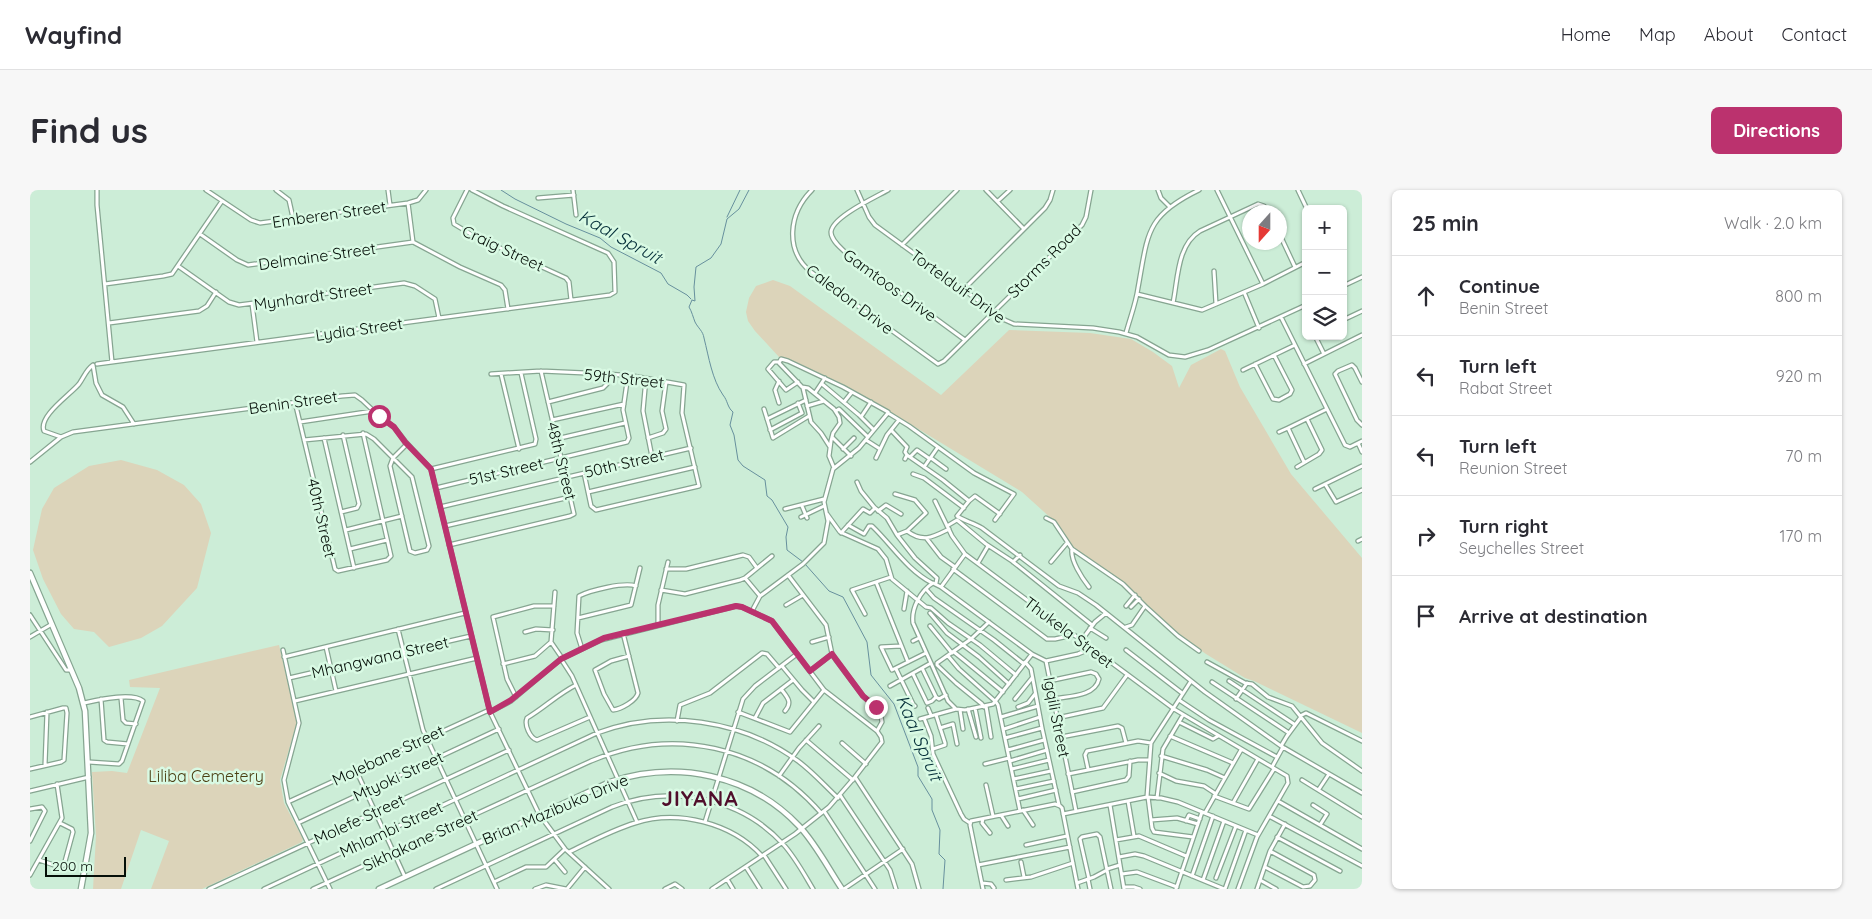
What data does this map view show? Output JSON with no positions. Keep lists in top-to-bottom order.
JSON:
{
  "streets": {
    "street": [
      "Emberen Street",
      "Craig Street",
      "Delmaine Street",
      "Storms Road",
      "Gamtoos Drive",
      "Tortelduif Drive",
      "Mynhardt Street",
      "Caledon Drive",
      "Lydia Street",
      "59th Street",
      "Benin Street",
      "48th Street",
      "50th Street",
      "51st Street",
      "40th Street",
      "Thukela Street",
      "Mhangwana Street",
      "Igqili Street",
      "Molebane Street",
      "Mtyoki Street",
      "Brian Mazibuko Drive",
      "Molefe Street",
      "Mhlambi Street",
      "Sikhakane Street"
    ]
  },
  "crossings": [
    ["Craig Street", "Lydia Street"],
    ["Storms Road", "Gamtoos Drive"],
    ["Storms Road", "Tortelduif Drive"],
    ["Storms Road", "Caledon Drive"],
    ["Gamtoos Drive", "Tortelduif Drive"],
    ["Mynhardt Street", "Lydia Street"],
    ["59th Street", "48th Street"],
    ["59th Street", "50th Street"],
    ["59th Street", "51st Street"],
    ["Benin Street", "48th Street"],
    ["Benin Street", "50th Street"],
    ["Benin Street", "51st Street"],
    ["Benin Street", "40th Street"],
    ["Benin Street", "Mhangwana Street"],
    ["Benin Street", "Molebane Street"],
    ["Benin Street", "Mtyoki Street"],
    ["Benin Street", "Brian Mazibuko Drive"],
    ["Benin Street", "Molefe Street"],
    ["Benin Street", "Mhlambi Street"],
    ["Benin Street", "Sikhakane Street"],
    ["48th Street", "50th Street"],
    ["48th Street", "51st Street"]
  ],
  "districts": ["JIYANA"],
  "water": ["Kaal Spruit"],
  "parks": ["Liliba Cemetery"],
  "scale_bar": "200 m",
  "north": "bottom",
  "page": {
    "header": "Wayfind",
    "nav": [
      "Home",
      "Map",
      "About",
      "Contact"
    ],
    "buttons": "Directions",
    "title": "Find us",
    "heading": ["25 min", "Walk · 2.0 km"],
    "map_buttons": ["+", "−"],
    "list": [
      ["Continue", "Benin Street", "800 m"],
      ["Turn left", "Rabat Street", "920 m"],
      ["Turn left", "Reunion Street", "70 m"],
      ["Turn right", "Seychelles Street", "170 m"],
      "Arrive at destination"
    ],
    "scale": "200 m"
  }
}
